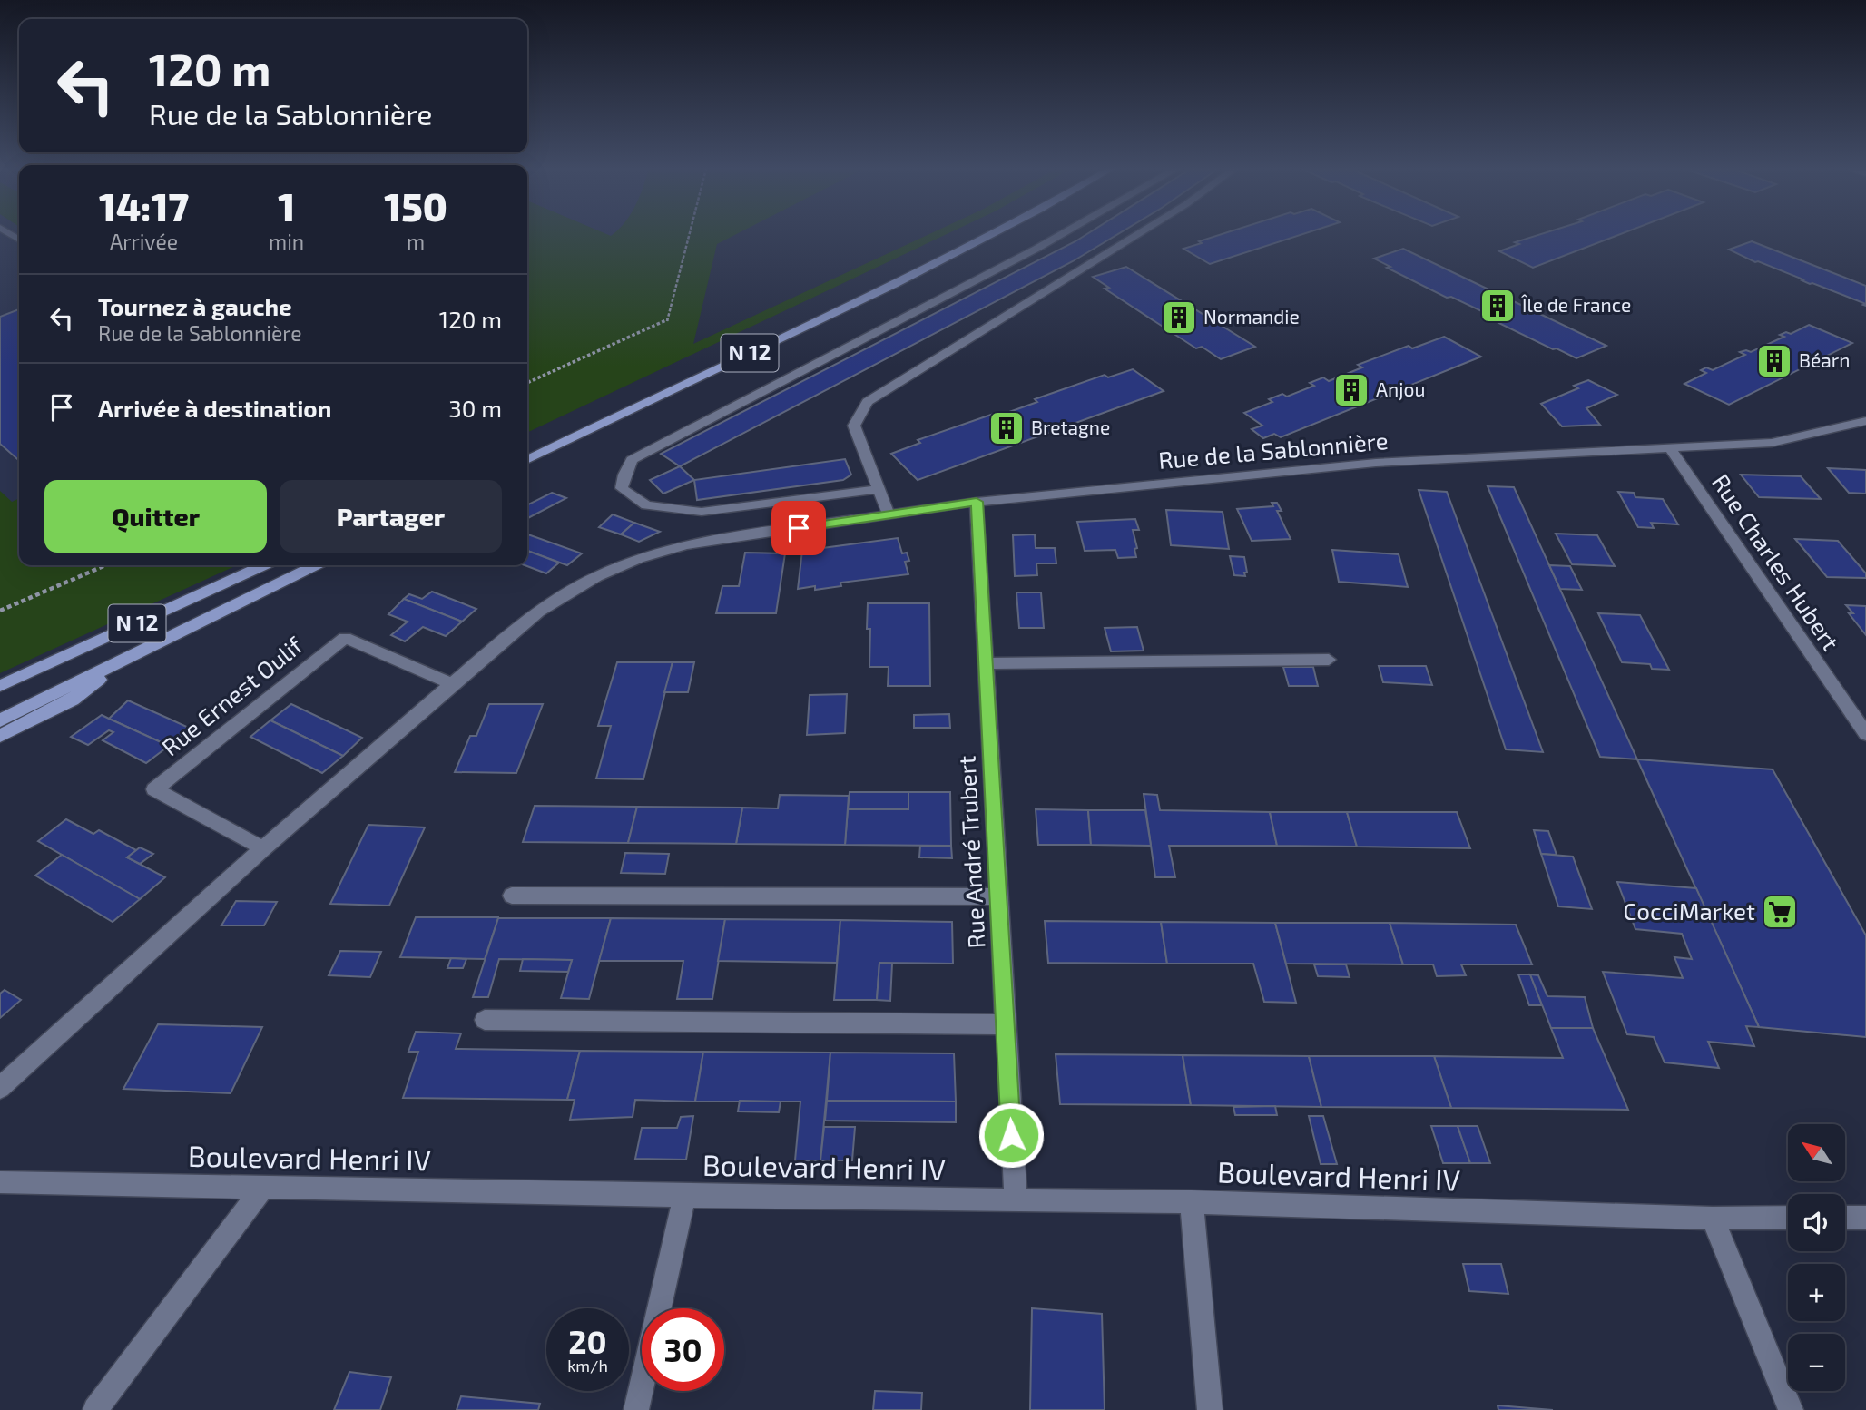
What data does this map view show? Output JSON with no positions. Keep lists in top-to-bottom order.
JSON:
{
  "streets": {
    "main road": ["N 12"],
    "street": [
      "Rue de la Sablonnière",
      "Rue Charles Hubert",
      "Rue Ernest Oulif",
      "Rue André Trubert",
      "Boulevard Henri IV"
    ]
  },
  "crossings": [
    ["Rue de la Sablonnière", "Rue Charles Hubert"],
    ["Rue de la Sablonnière", "Rue Ernest Oulif"],
    ["Rue de la Sablonnière", "Rue André Trubert"],
    ["Rue André Trubert", "Boulevard Henri IV"]
  ],
  "places": {
    "building": [
      "Île de France",
      "Normandie",
      "Béarn",
      "Anjou",
      "Bretagne"
    ],
    "supermarket": ["CocciMarket"]
  },
  "north": "top left",
  "page": {
    "turn": ["120 m", "Rue de la Sablonnière"],
    "eta": [
      "14:17",
      "Arrivée",
      "1",
      "min",
      "150",
      "m"
    ],
    "list": [
      {
        "name": "Tournez à gauche",
        "note": "Rue de la Sablonnière",
        "value": "120 m"
      },
      {
        "name": "Arrivée à destination",
        "value": "30 m"
      }
    ],
    "buttons": ["Quitter", "Partager"],
    "map_buttons": ["+", "−"],
    "speed": "20 km/h",
    "limit": "30"
  }
}
